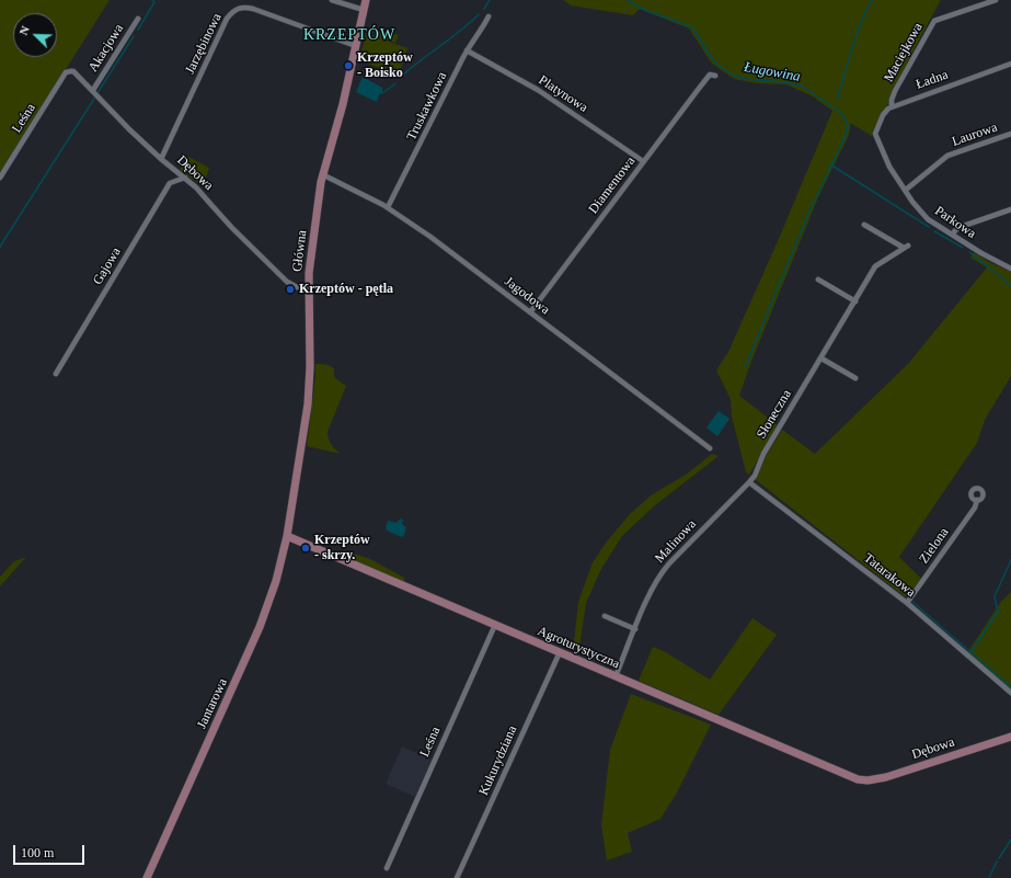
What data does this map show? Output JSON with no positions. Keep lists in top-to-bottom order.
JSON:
{
  "streets": {
    "street": [
      "Jarzębinowa",
      "Akacjowa",
      "Maciejkowa",
      "Ładna",
      "Platynowa",
      "Truskawkowa",
      "Leśna",
      "Laurowa",
      "Dębowa",
      "Diamentowa",
      "Parkowa",
      "Główna",
      "Gajowa",
      "Jagodowa",
      "Słoneczna",
      "Malinowa",
      "Zielona",
      "Tatarakowa",
      "Agroturystyczna",
      "Jantarowa",
      "Kukurydziana"
    ]
  },
  "crossings": [
    ["Jarzębinowa", "Dębowa"],
    ["Jarzębinowa", "Główna"],
    ["Akacjowa", "Dębowa"],
    ["Maciejkowa", "Ładna"],
    ["Maciejkowa", "Parkowa"],
    ["Ładna", "Parkowa"],
    ["Platynowa", "Truskawkowa"],
    ["Platynowa", "Diamentowa"],
    ["Truskawkowa", "Jagodowa"],
    ["Leśna", "Dębowa"],
    ["Leśna", "Agroturystyczna"],
    ["Laurowa", "Parkowa"],
    ["Dębowa", "Główna"],
    ["Dębowa", "Gajowa"],
    ["Dębowa", "Agroturystyczna"],
    ["Diamentowa", "Jagodowa"],
    ["Główna", "Jagodowa"],
    ["Główna", "Agroturystyczna"],
    ["Główna", "Jantarowa"],
    ["Słoneczna", "Malinowa"],
    ["Słoneczna", "Tatarakowa"],
    ["Malinowa", "Tatarakowa"],
    ["Malinowa", "Agroturystyczna"],
    ["Zielona", "Tatarakowa"],
    ["Agroturystyczna", "Jantarowa"],
    ["Agroturystyczna", "Kukurydziana"]
  ],
  "districts": ["KRZEPTÓW"],
  "water": ["Ługowina"],
  "places": ["Krzeptów - Boisko", "Krzeptów - pętla", "Krzeptów - skrzy."],
  "scale_bar": "100 m",
  "north": "top left"
}
